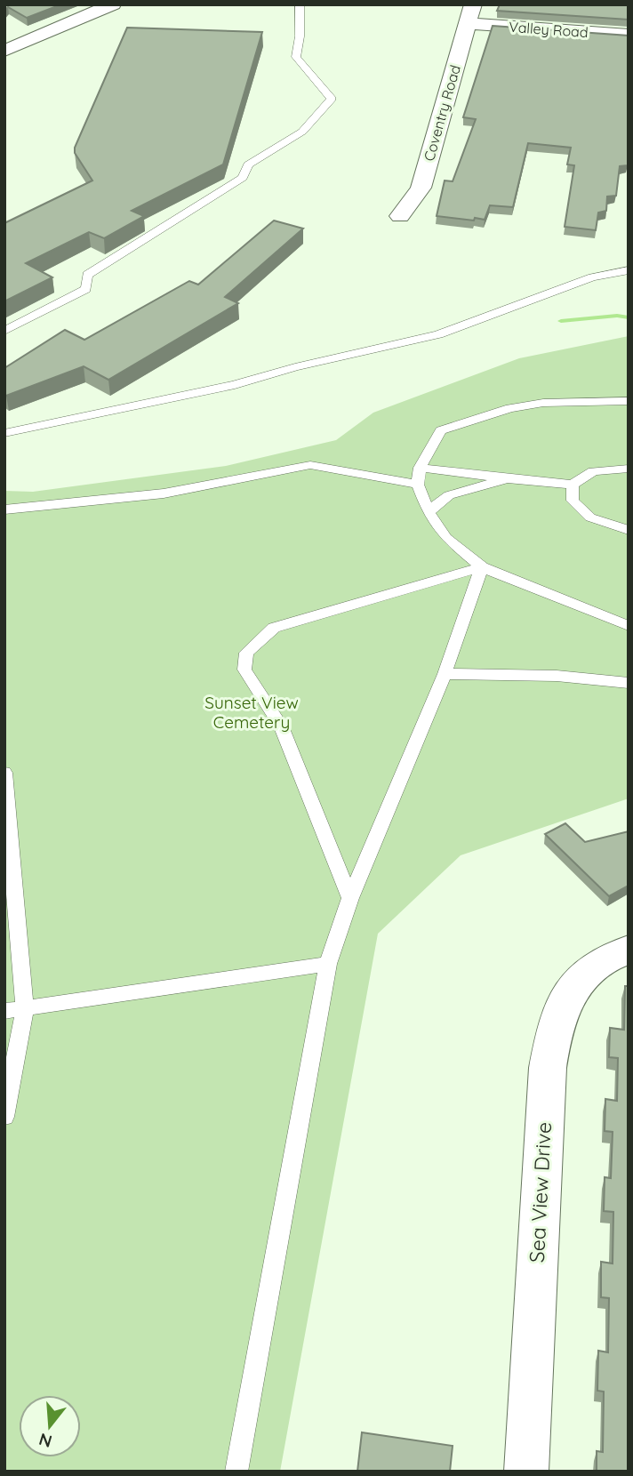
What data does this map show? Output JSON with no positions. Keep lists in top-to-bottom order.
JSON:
{
  "streets": {
    "street": ["Valley Road", "Coventry Road", "Sea View Drive"]
  },
  "crossings": [
    ["Valley Road", "Coventry Road"]
  ],
  "parks": ["Sunset View Cemetery"],
  "north": "bottom"
}
